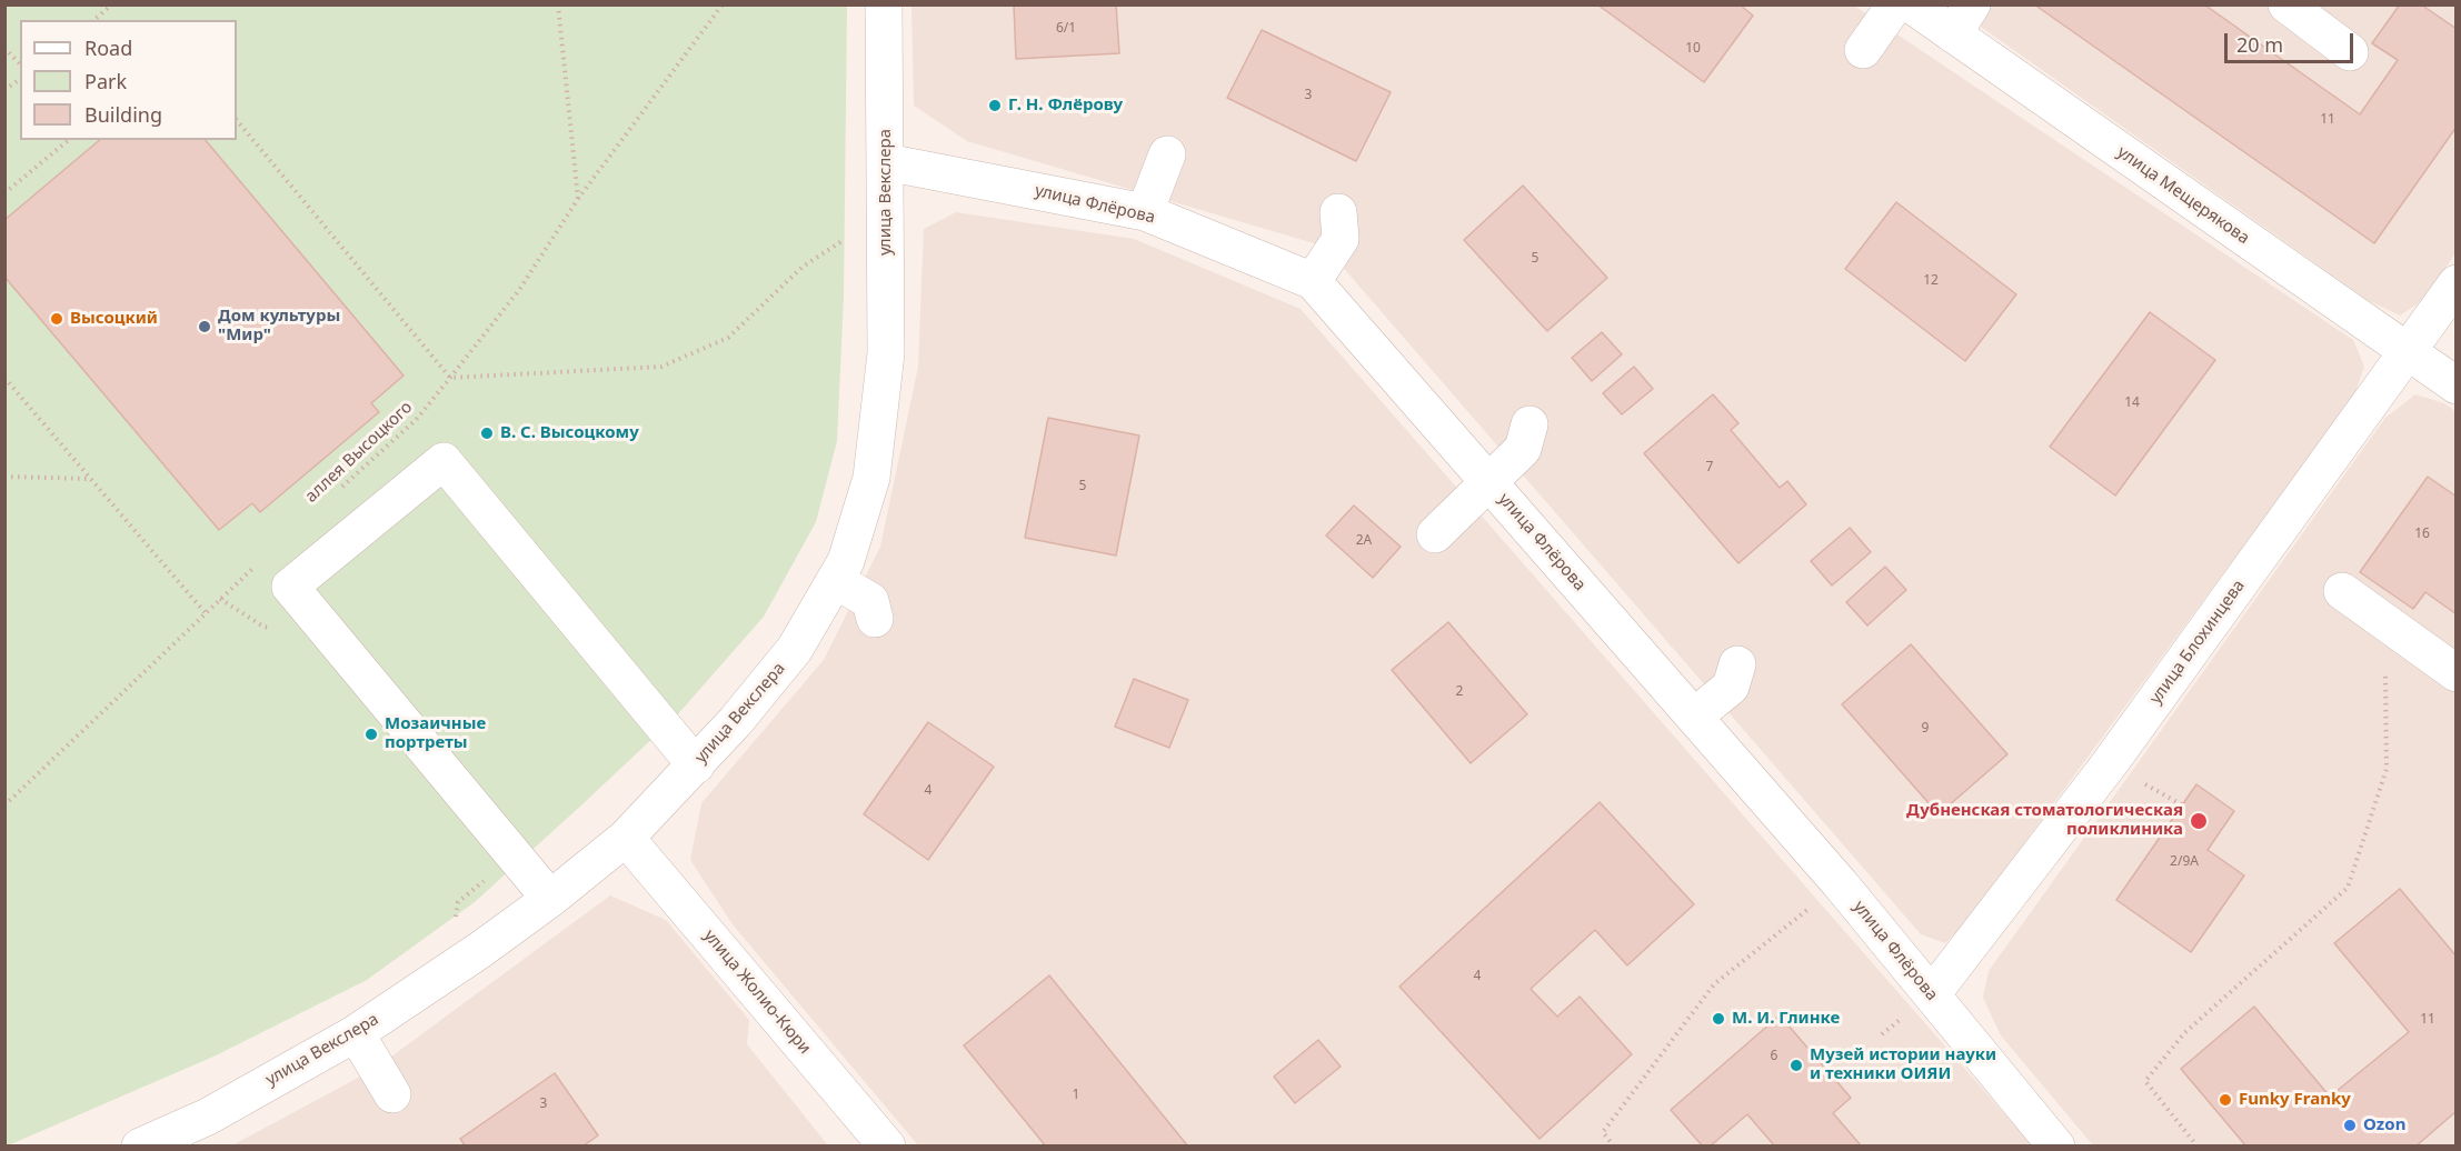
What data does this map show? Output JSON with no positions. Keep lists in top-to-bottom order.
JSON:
{
  "streets": {
    "street": [
      "улица Векслера",
      "улица Мещерякова",
      "улица Флёрова",
      "улица Блохинцева",
      "улица Жолио-Кюри"
    ],
    "path": ["аллея Высоцкого"]
  },
  "crossings": [
    ["улица Векслера", "улица Флёрова"],
    ["улица Векслера", "улица Жолио-Кюри"],
    ["улица Мещерякова", "улица Блохинцева"],
    ["улица Флёрова", "улица Блохинцева"]
  ],
  "places": [
    "Г. Н. Флёрову",
    "Высоцкий",
    "Дом культуры \"Мир\"",
    "В. С. Высоцкому",
    "Мозаичные портреты",
    "Дубненская стоматологическая поликлиника",
    "М. И. Глинке",
    "Музей истории науки и техники ОИЯИ",
    "Funky Franky",
    "Ozon"
  ],
  "house_numbers": [
    "6/1",
    "10",
    "3",
    "11",
    "5",
    "12",
    "14",
    "7",
    "5",
    "16",
    "2А",
    "2",
    "9",
    "4",
    "2/9А",
    "4",
    "11",
    "6",
    "1",
    "3"
  ],
  "legend": ["Road", "Park", "Building"],
  "scale_bar": "20 m"
}
